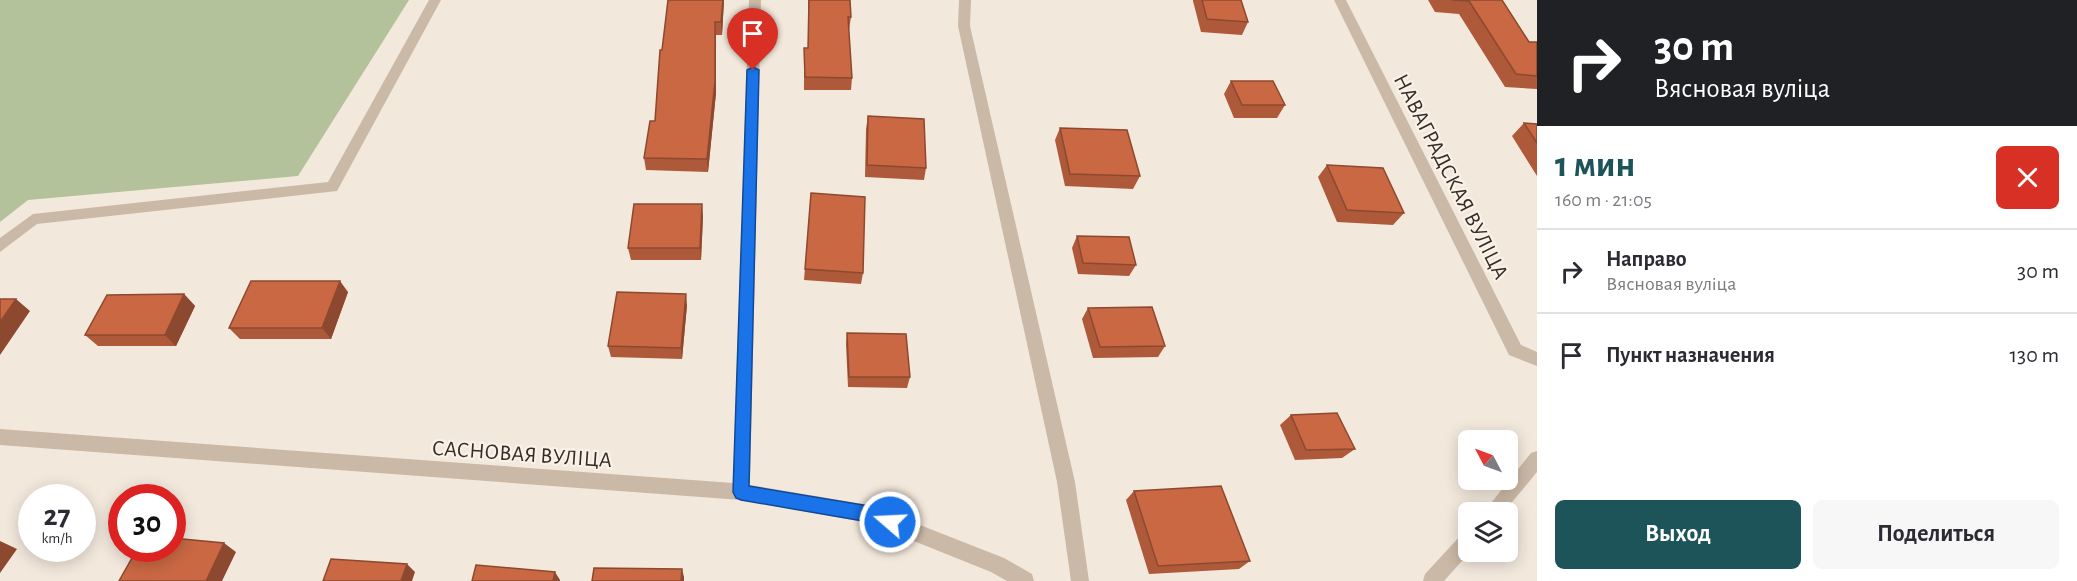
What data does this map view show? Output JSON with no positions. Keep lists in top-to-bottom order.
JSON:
{
  "streets": {
    "street": ["НАВАГРАДСКАЯ ВУЛІЦА", "САСНОВАЯ ВУЛІЦА"]
  },
  "north": "top left",
  "page": {
    "turn": ["30 m", "Вясновая вуліца"],
    "heading": ["1 мин", "160 m · 21:05"],
    "list": [
      {
        "name": "Направо",
        "note": "Вясновая вуліца",
        "value": "30 m"
      },
      {
        "name": "Пункт назначения",
        "value": "130 m"
      }
    ],
    "speed": "27 km/h",
    "limit": "30",
    "buttons": ["Выход", "Поделиться"]
  }
}
